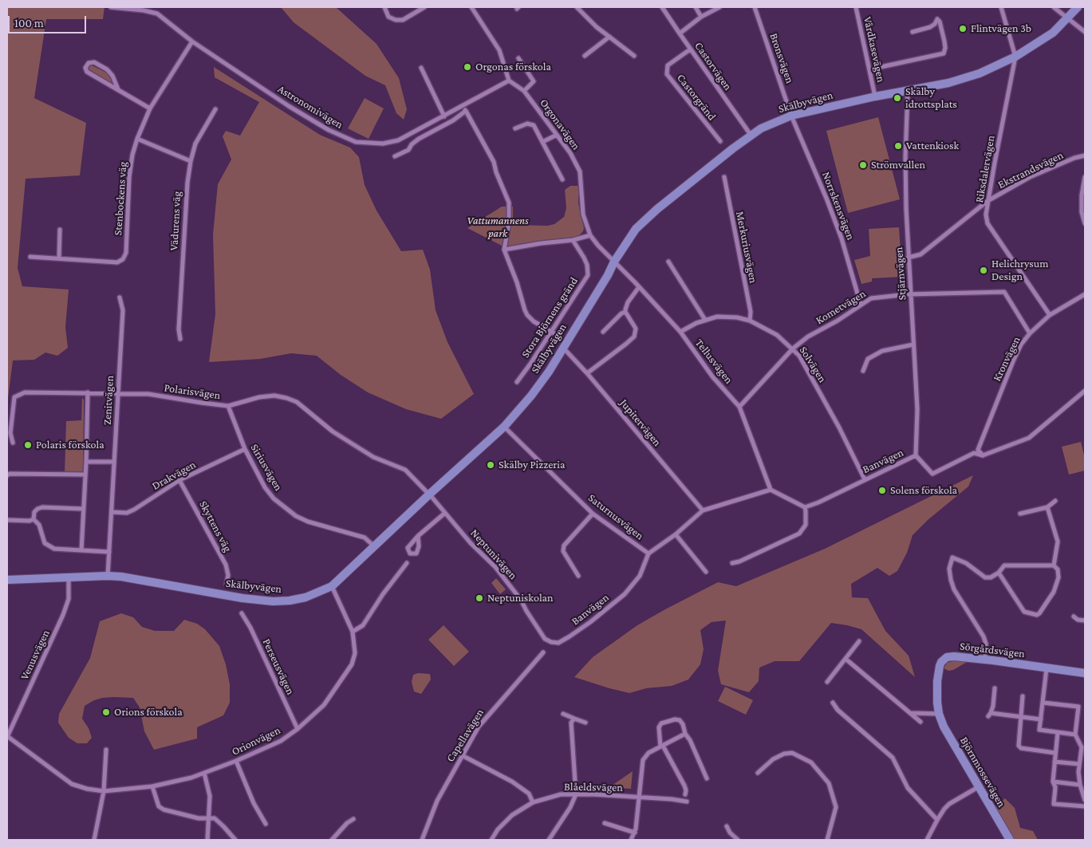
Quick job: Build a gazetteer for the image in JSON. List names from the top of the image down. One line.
{"streets":{"street":["Vårdkasevägen","Bronsvägen","Castorvägen","Castorgränd","Skälbyvägen","Astronomivägen","Orgonavägen","Riksdalervägen","Ekstrandsvägen","Stenbockens väg","Norrskensvägen","Vädurens väg","Merkuriusvägen","Stjärnvägen","Kometvägen","Stora Björnens gränd","Kronvägen","Tellusvägen","Solvägen","Polarisvägen","Zenitvägen","Jupitervägen","Banvägen","Siriusvägen","Drakvägen","Saturnusvägen","Skyttens väg","Neptunivägen","Sörgårdsvägen","Venusvägen","Perseusvägen","Capellavägen","Orionvägen","Björnmossevägen","Blåeldsvägen"]},"crossings":[["Vårdkasevägen","Skälbyvägen"],["Bronsvägen","Skälbyvägen"],["Bronsvägen","Norrskensvägen"],["Castorvägen","Castorgränd"],["Castorvägen","Skälbyvägen"],["Skälbyvägen","Orgonavägen"],["Skälbyvägen","Riksdalervägen"],["Skälbyvägen","Norrskensvägen"],["Skälbyvägen","Stjärnvägen"],["Skälbyvägen","Tellusvägen"],["Skälbyvägen","Polarisvägen"],["Skälbyvägen","Zenitvägen"],["Skälbyvägen","Jupitervägen"],["Skälbyvägen","Siriusvägen"],["Skälbyvägen","Saturnusvägen"],["Skälbyvägen","Neptunivägen"],["Skälbyvägen","Venusvägen"],["Skälbyvägen","Orionvägen"],["Astronomivägen","Orgonavägen"],["Astronomivägen","Stenbockens väg"],["Orgonavägen","Tellusvägen"],["Riksdalervägen","Ekstrandsvägen"],["Riksdalervägen","Kronvägen"],["Ekstrandsvägen","Stjärnvägen"],["Norrskensvägen","Kometvägen"],["Merkuriusvägen","Solvägen"],["Stjärnvägen","Kometvägen"],["Stjärnvägen","Banvägen"],["Kometvägen","Kronvägen"],["Kometvägen","Tellusvägen"],["Kometvägen","Solvägen"],["Kronvägen","Banvägen"],["Tellusvägen","Solvägen"],["Solvägen","Banvägen"],["Polarisvägen","Zenitvägen"],["Polarisvägen","Siriusvägen"],["Polarisvägen","Neptunivägen"],["Zenitvägen","Drakvägen"],["Banvägen","Saturnusvägen"],["Banvägen","Neptunivägen"],["Siriusvägen","Drakvägen"],["Drakvägen","Skyttens väg"],["Sörgårdsvägen","Björnmossevägen"],["Venusvägen","Orionvägen"],["Perseusvägen","Orionvägen"]],"parks":["Vattumannens park"],"places":["Flintvägen 3b","Orgonas förskola","Skälby idrottsplats","Vattenkiosk","Strömvallen","Helichrysum Design","Polaris förskola","Skälby Pizzeria","Solens förskola","Neptuniskolan","Orions förskola"],"scale_bar":"100 m"}
